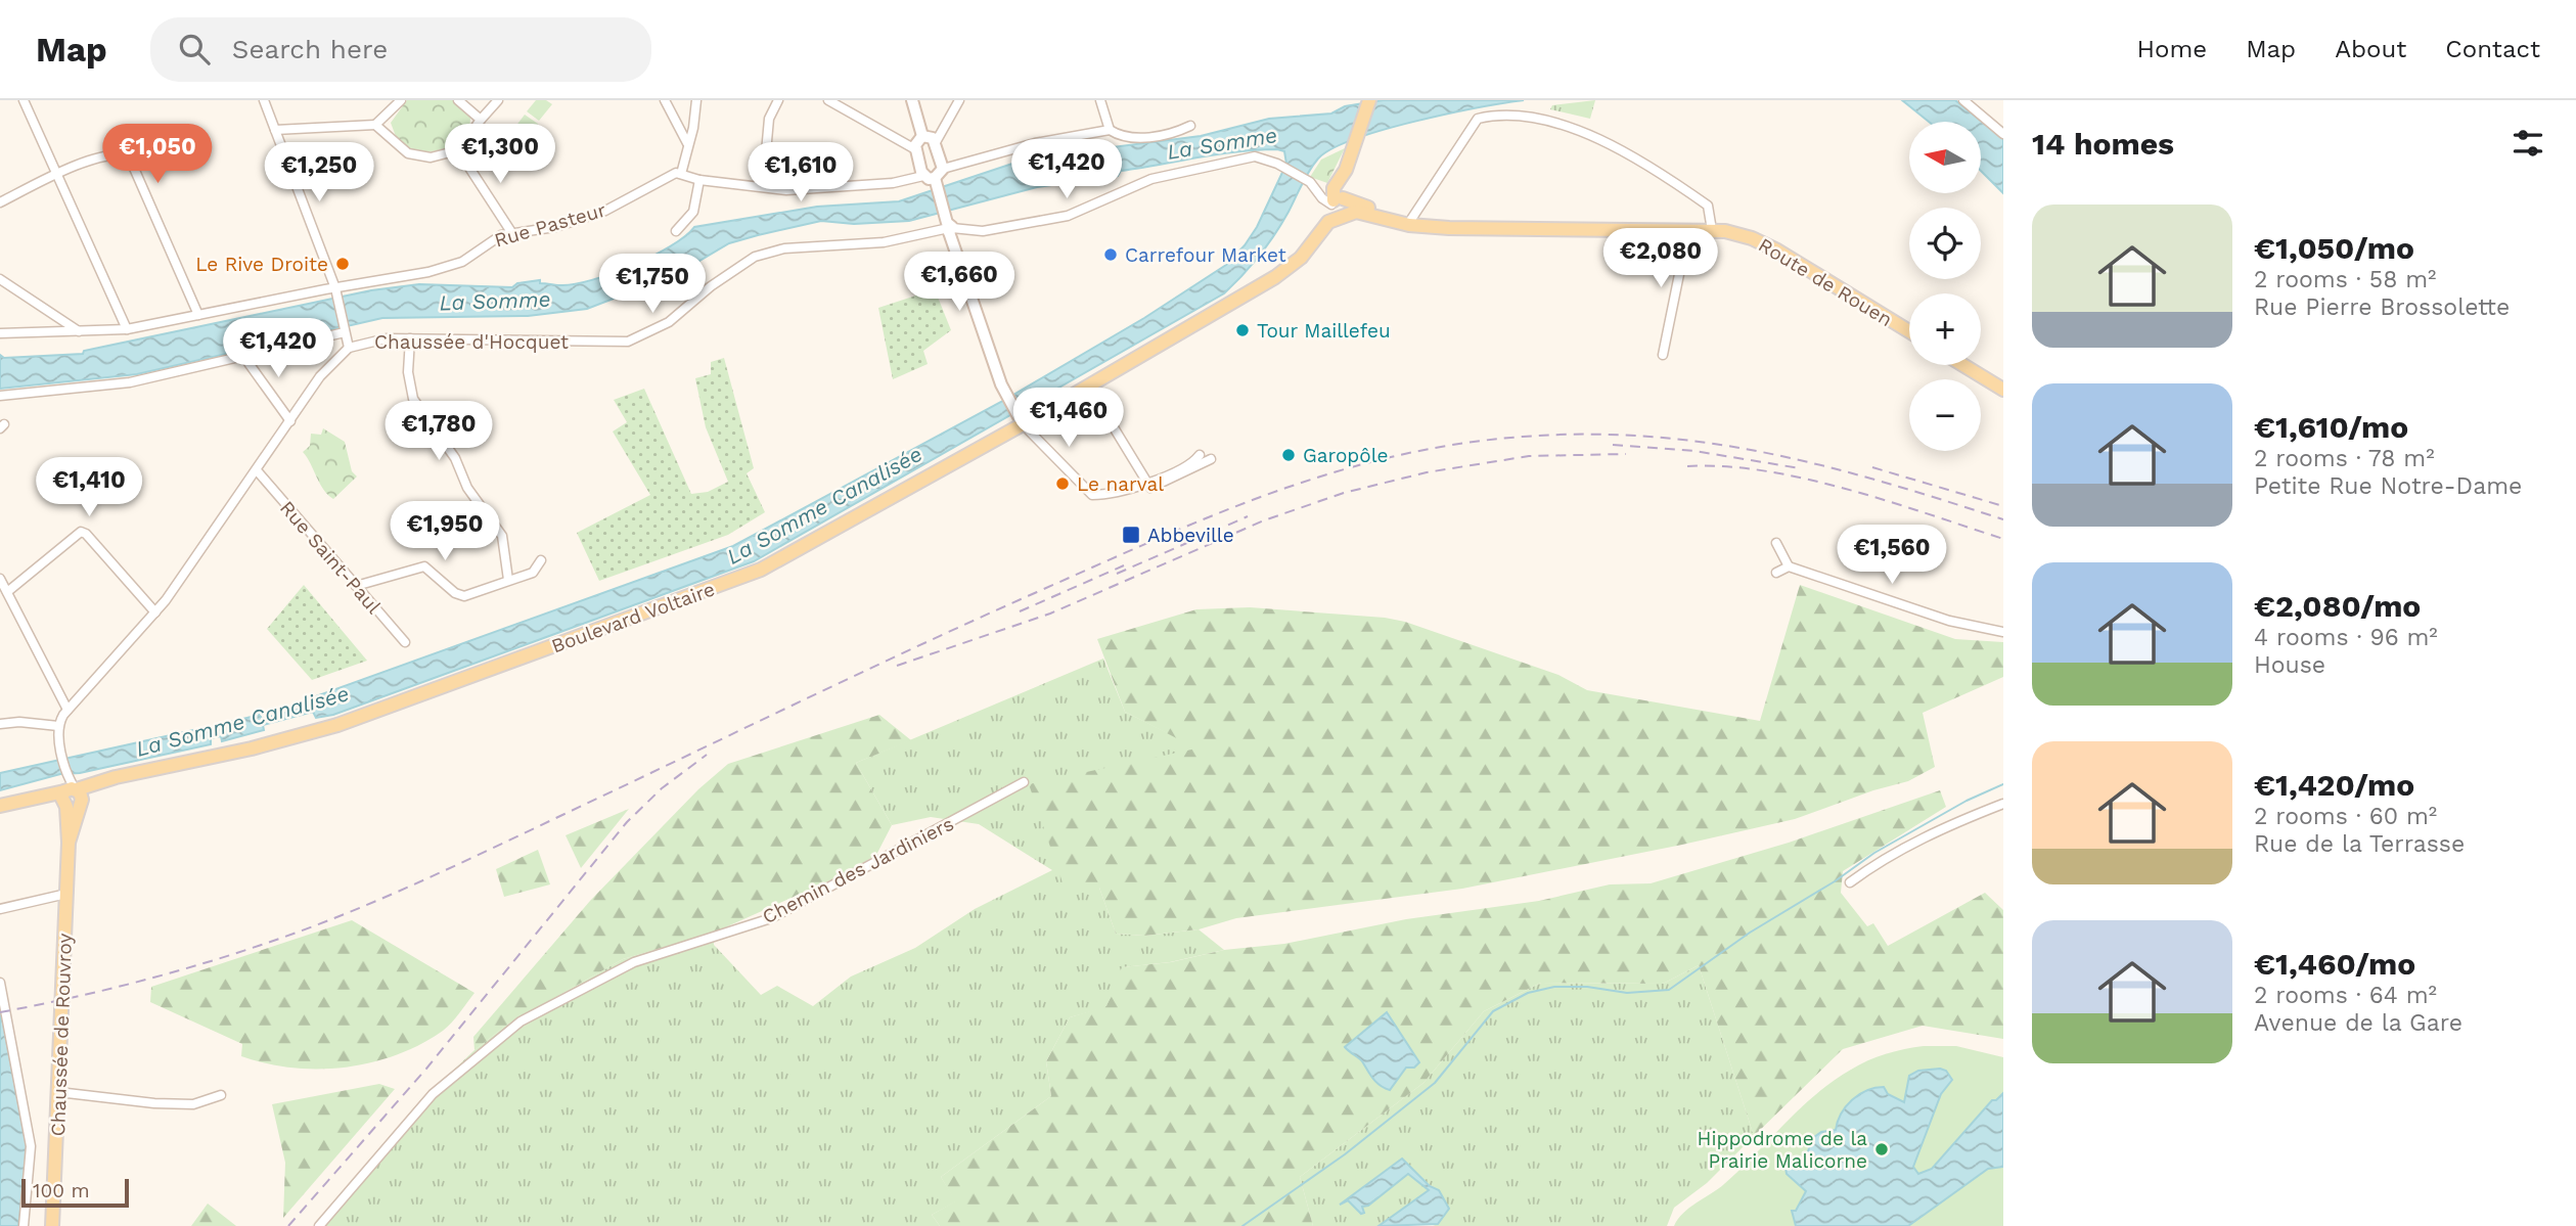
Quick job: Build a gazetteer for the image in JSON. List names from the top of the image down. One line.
{"streets":{"main road":["Route de Rouen","Boulevard Voltaire","Chaussée de Rouvroy"],"street":["Rue Pasteur","Chaussée d'Hocquet","Rue Saint-Paul","Chemin des Jardiniers"]},"crossings":[["Route de Rouen","Boulevard Voltaire"],["Chaussée d'Hocquet","Rue Saint-Paul"],["Boulevard Voltaire","Chaussée de Rouvroy"]],"water":["La Somme","La Somme Canalisée"],"places":{"other":["Carrefour Market","Le Rive Droite","Tour Maillefeu","Garopôle","Le narval","Hippodrome de la Prairie Malicorne"],"transit":["Abbeville"]},"scale_bar":"100 m","north":"left","page":{"header":"Map","search":"Search here","nav":["Home","Map","About","Contact"],"heading":"14 homes","map_buttons":["+","−"],"price":["€1,050","€1,300","€1,420","€1,250","€1,610","€2,080","€1,660","€1,750","€1,420","€1,460","€1,780","€1,410","€1,950","€1,560"],"list":[{"name":"€1,050/mo","note":"2 rooms · 58 m² · Rue Pierre Brossolette"},{"name":"€1,610/mo","note":"2 rooms · 78 m² · Petite Rue Notre-Dame"},{"name":"€2,080/mo","note":"4 rooms · 96 m² · House"},{"name":"€1,420/mo","note":"2 rooms · 60 m² · Rue de la Terrasse"},{"name":"€1,460/mo","note":"2 rooms · 64 m² · Avenue de la Gare"}],"scale":"100 m"}}
